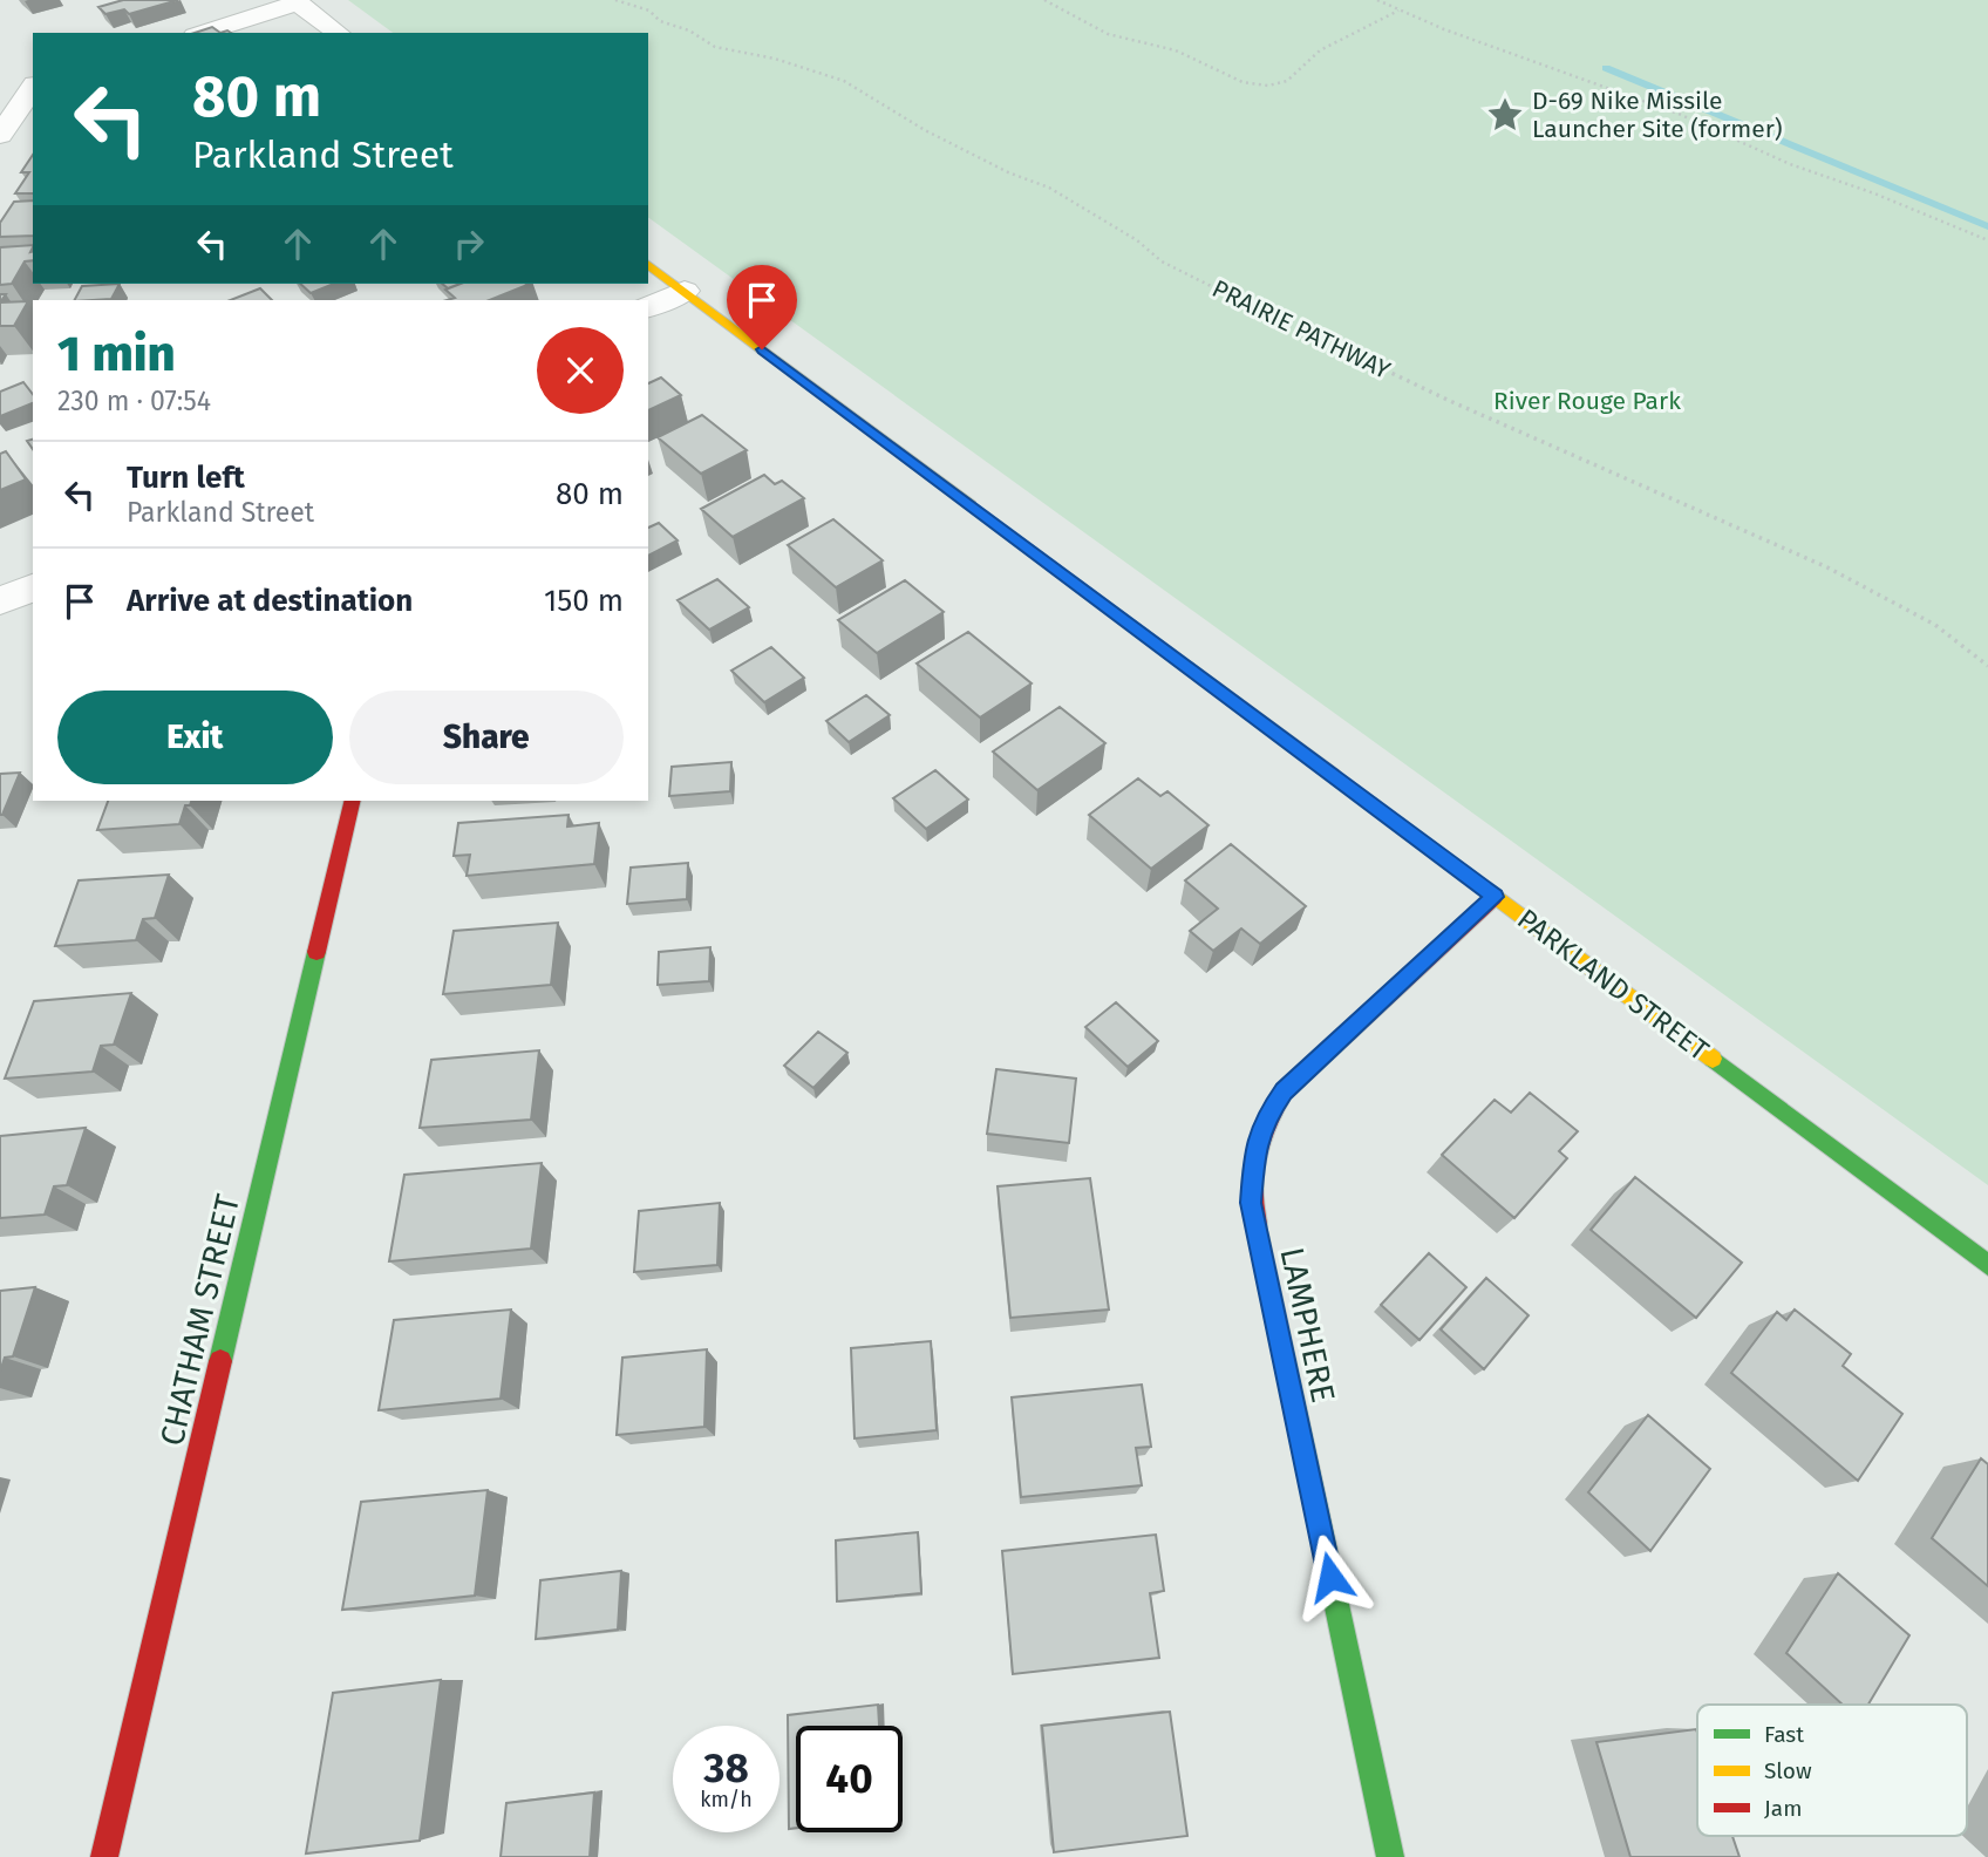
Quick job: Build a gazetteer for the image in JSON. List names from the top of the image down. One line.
{"streets":{"street":["PARKLAND STREET","CHATHAM STREET","LAMPHERE"],"path":["PRAIRIE PATHWAY"]},"crossings":[["PARKLAND STREET","LAMPHERE"]],"parks":["River Rouge Park"],"places":{"place":["D-69 Nike Missile Launcher Site (former)"]},"legend":["Fast","Slow","Jam"],"page":{"turn":["80 m","Parkland Street"],"heading":["1 min","230 m · 07:54"],"list":[{"name":"Turn left","note":"Parkland Street","value":"80 m"},{"name":"Arrive at destination","value":"150 m"}],"buttons":["Exit","Share"],"speed":"38 km/h","limit":"40"}}
